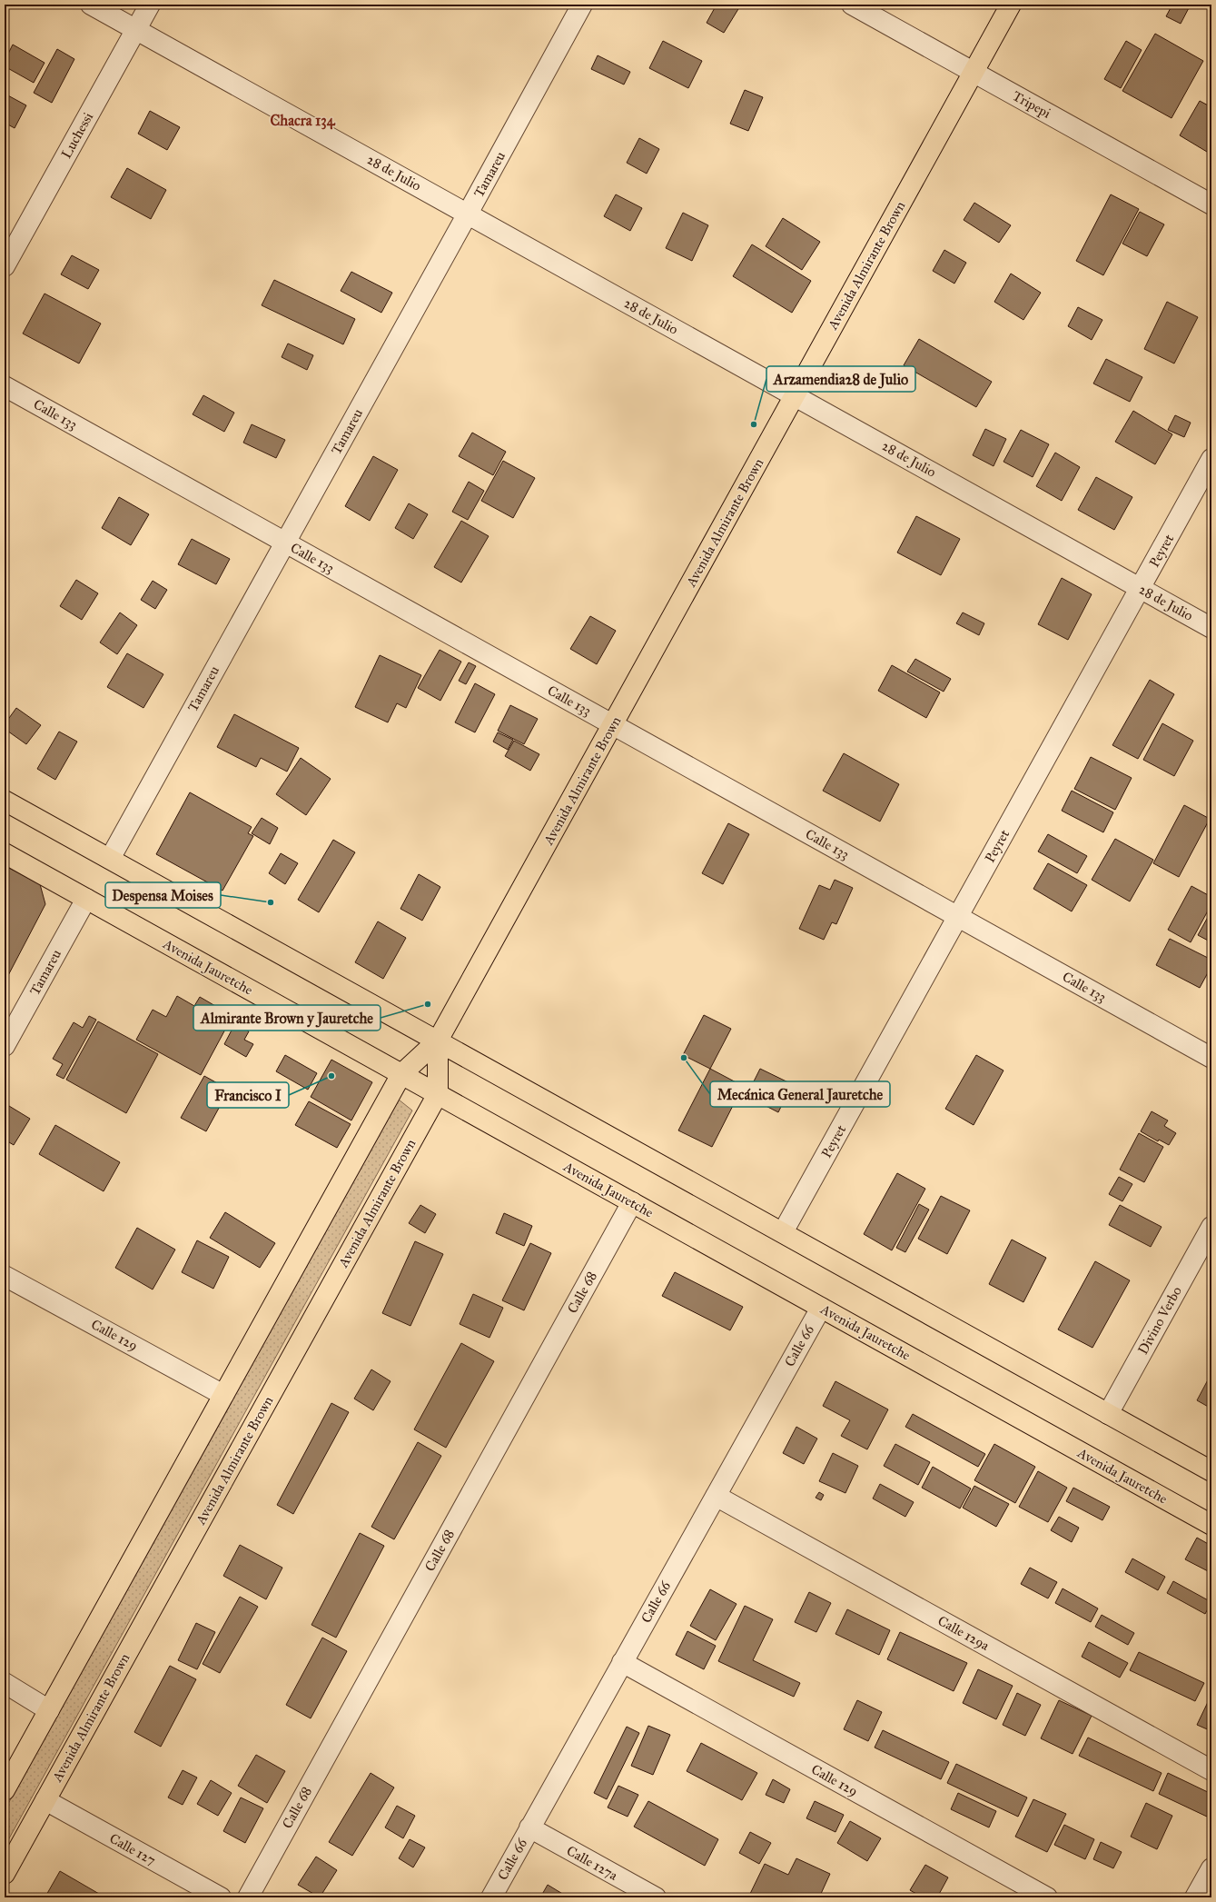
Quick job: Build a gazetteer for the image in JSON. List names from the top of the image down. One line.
{"streets":{"main road":["Avenida Almirante Brown","Avenida Jauretche"],"street":["Tripepi","Luchessi","28 de Julio","Tamareu","Calle 133","Peyret","Calle 68","Divino Verbo","Calle 129","Calle 66","Calle 129a","Calle 127","Calle 127a"]},"crossings":[["Tripepi","Avenida Almirante Brown"],["Luchessi","28 de Julio"],["28 de Julio","Tamareu"],["28 de Julio","Avenida Almirante Brown"],["28 de Julio","Peyret"],["Tamareu","Calle 133"],["Tamareu","Avenida Jauretche"],["Avenida Almirante Brown","Calle 133"],["Avenida Almirante Brown","Avenida Jauretche"],["Avenida Almirante Brown","Calle 129"],["Avenida Almirante Brown","Calle 127"],["Calle 133","Peyret"],["Avenida Jauretche","Calle 68"],["Avenida Jauretche","Calle 66"],["Calle 129","Calle 66"],["Calle 66","Calle 129a"],["Calle 66","Calle 127a"]],"districts":["Chacra 134"],"places":["Arzamendia28 de Julio","Despensa Moises","Almirante Brown y Jauretche","Mecánica General Jauretche","Francisco I"]}
